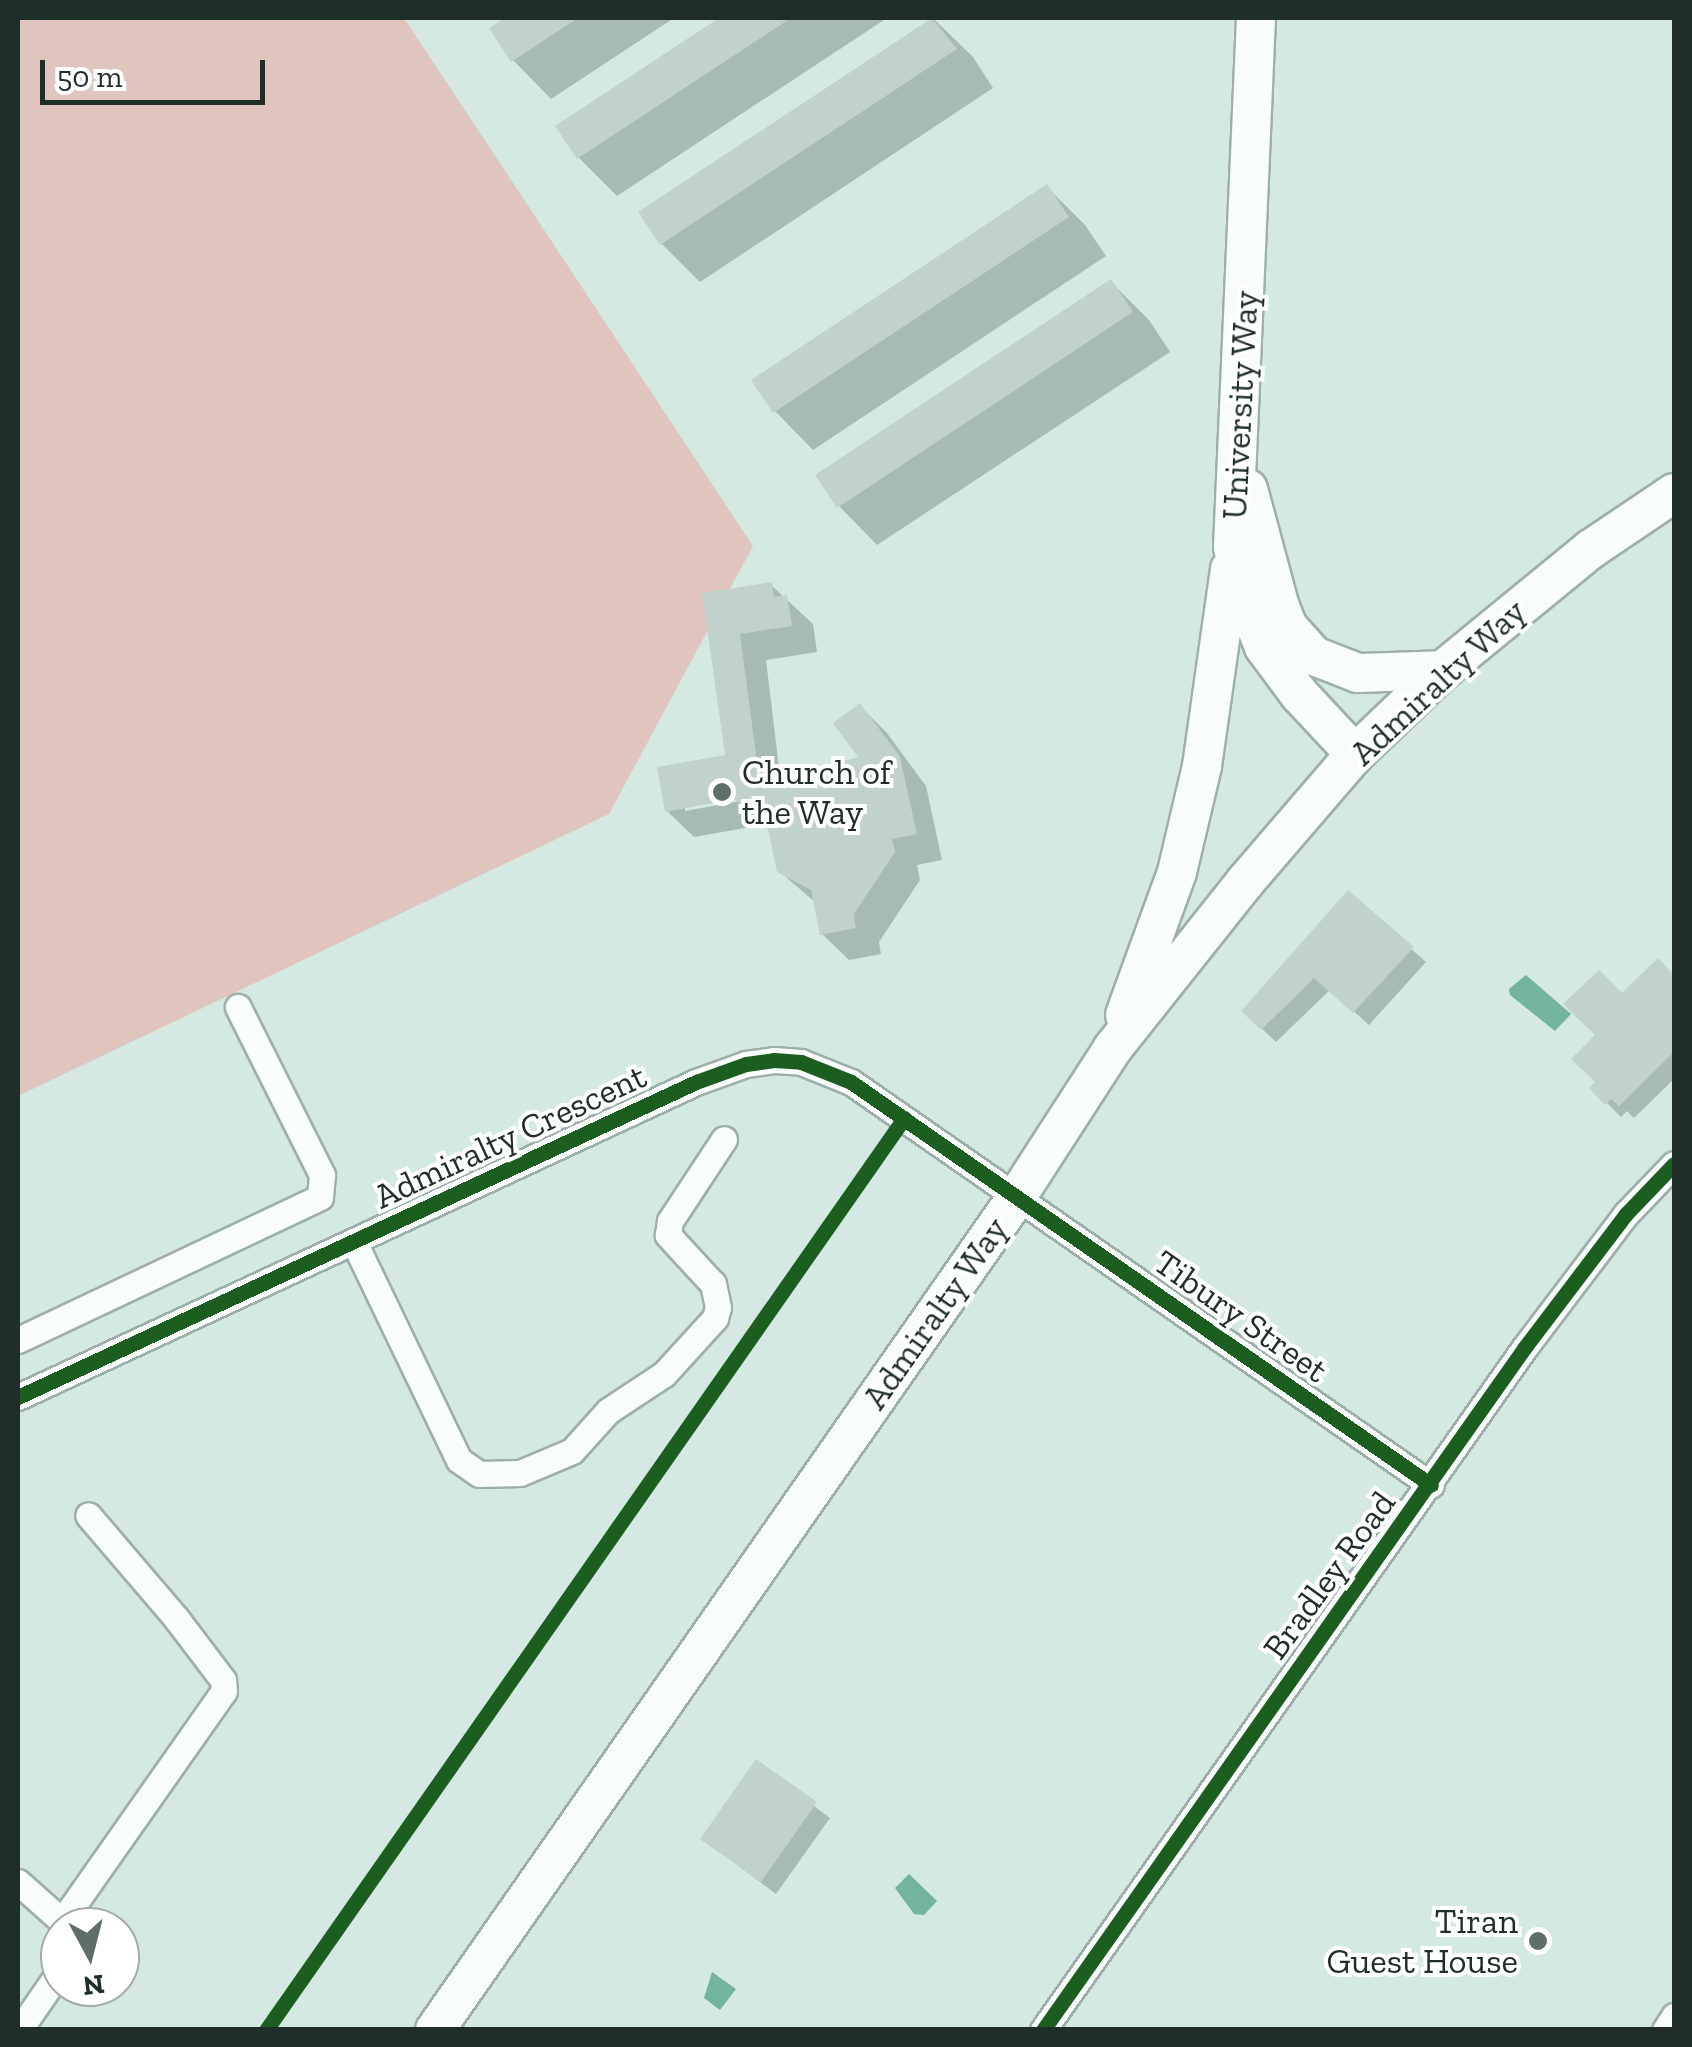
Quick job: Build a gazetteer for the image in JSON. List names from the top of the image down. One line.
{"streets":{"main road":["University Way","Admiralty Way"],"street":["Admiralty Crescent","Tibury Street","Bradley Road"]},"crossings":[["University Way","Admiralty Way"],["Admiralty Way","Admiralty Crescent"],["Admiralty Way","Tibury Street"],["Admiralty Crescent","Tibury Street"],["Tibury Street","Bradley Road"]],"places":["Church of the Way","Tiran Guest House"],"scale_bar":"50 m","north":"bottom"}
